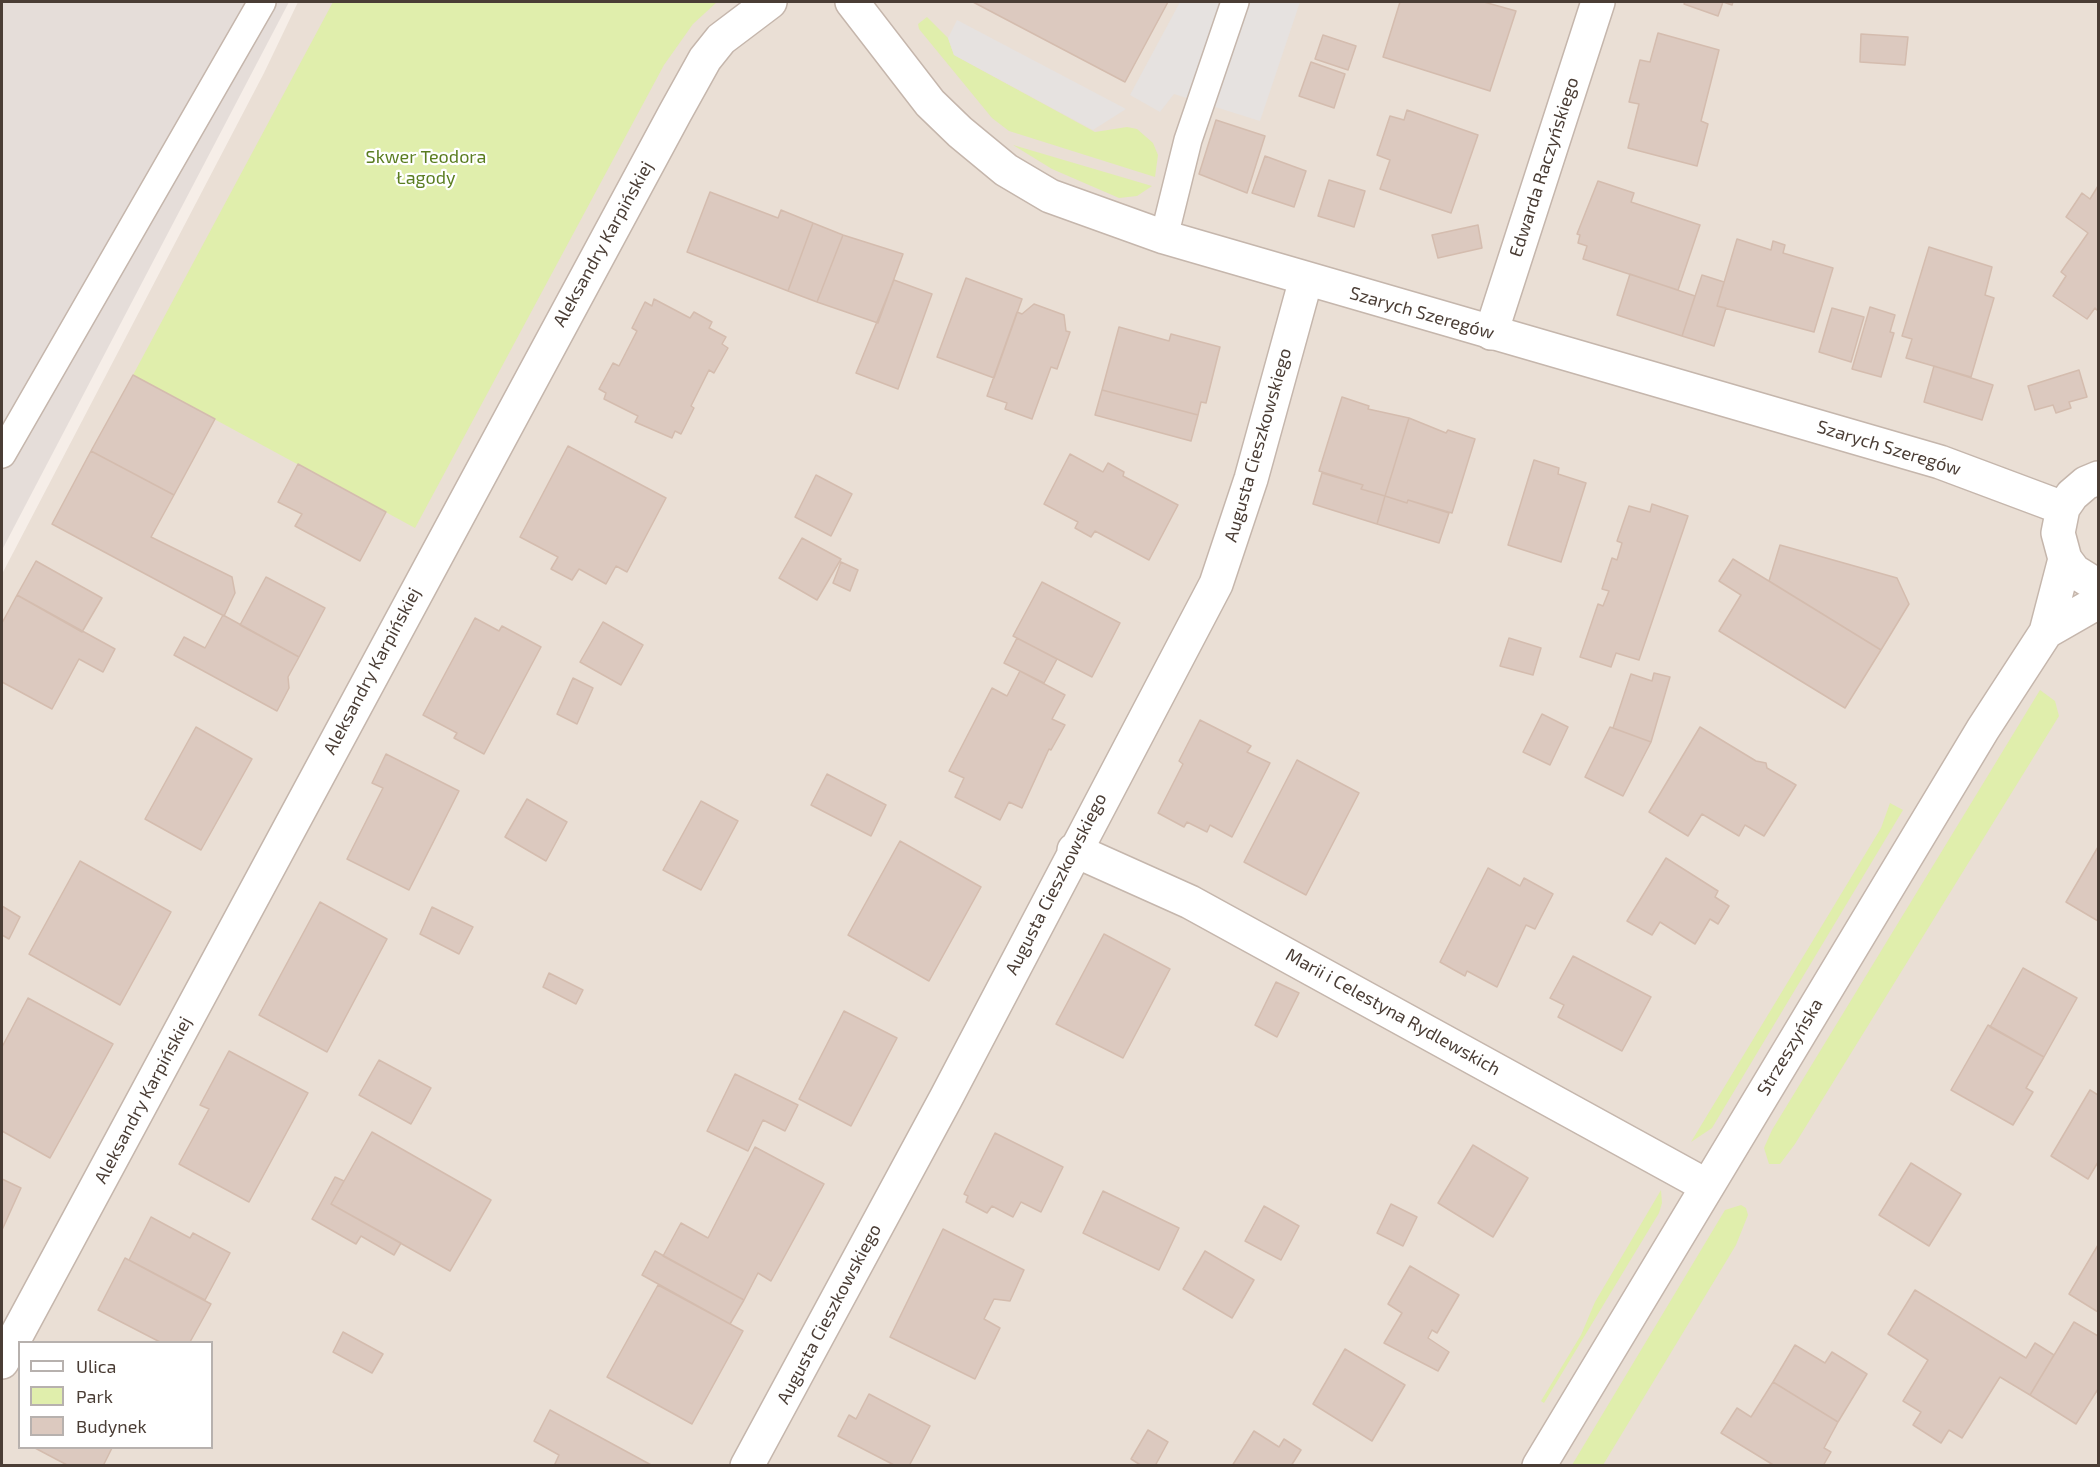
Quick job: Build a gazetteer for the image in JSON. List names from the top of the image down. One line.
{"streets":{"street":["Edwarda Raczyńskiego","Aleksandry Karpińskiej","Szarych Szeregów","Augusta Cieszkowskiego","Marii i Celestyna Rydlewskich","Strzeszyńska"]},"crossings":[["Edwarda Raczyńskiego","Szarych Szeregów"],["Szarych Szeregów","Augusta Cieszkowskiego"],["Augusta Cieszkowskiego","Marii i Celestyna Rydlewskich"],["Marii i Celestyna Rydlewskich","Strzeszyńska"]],"parks":["Skwer Teodora Łagody"],"legend":["Ulica","Park","Budynek"]}
